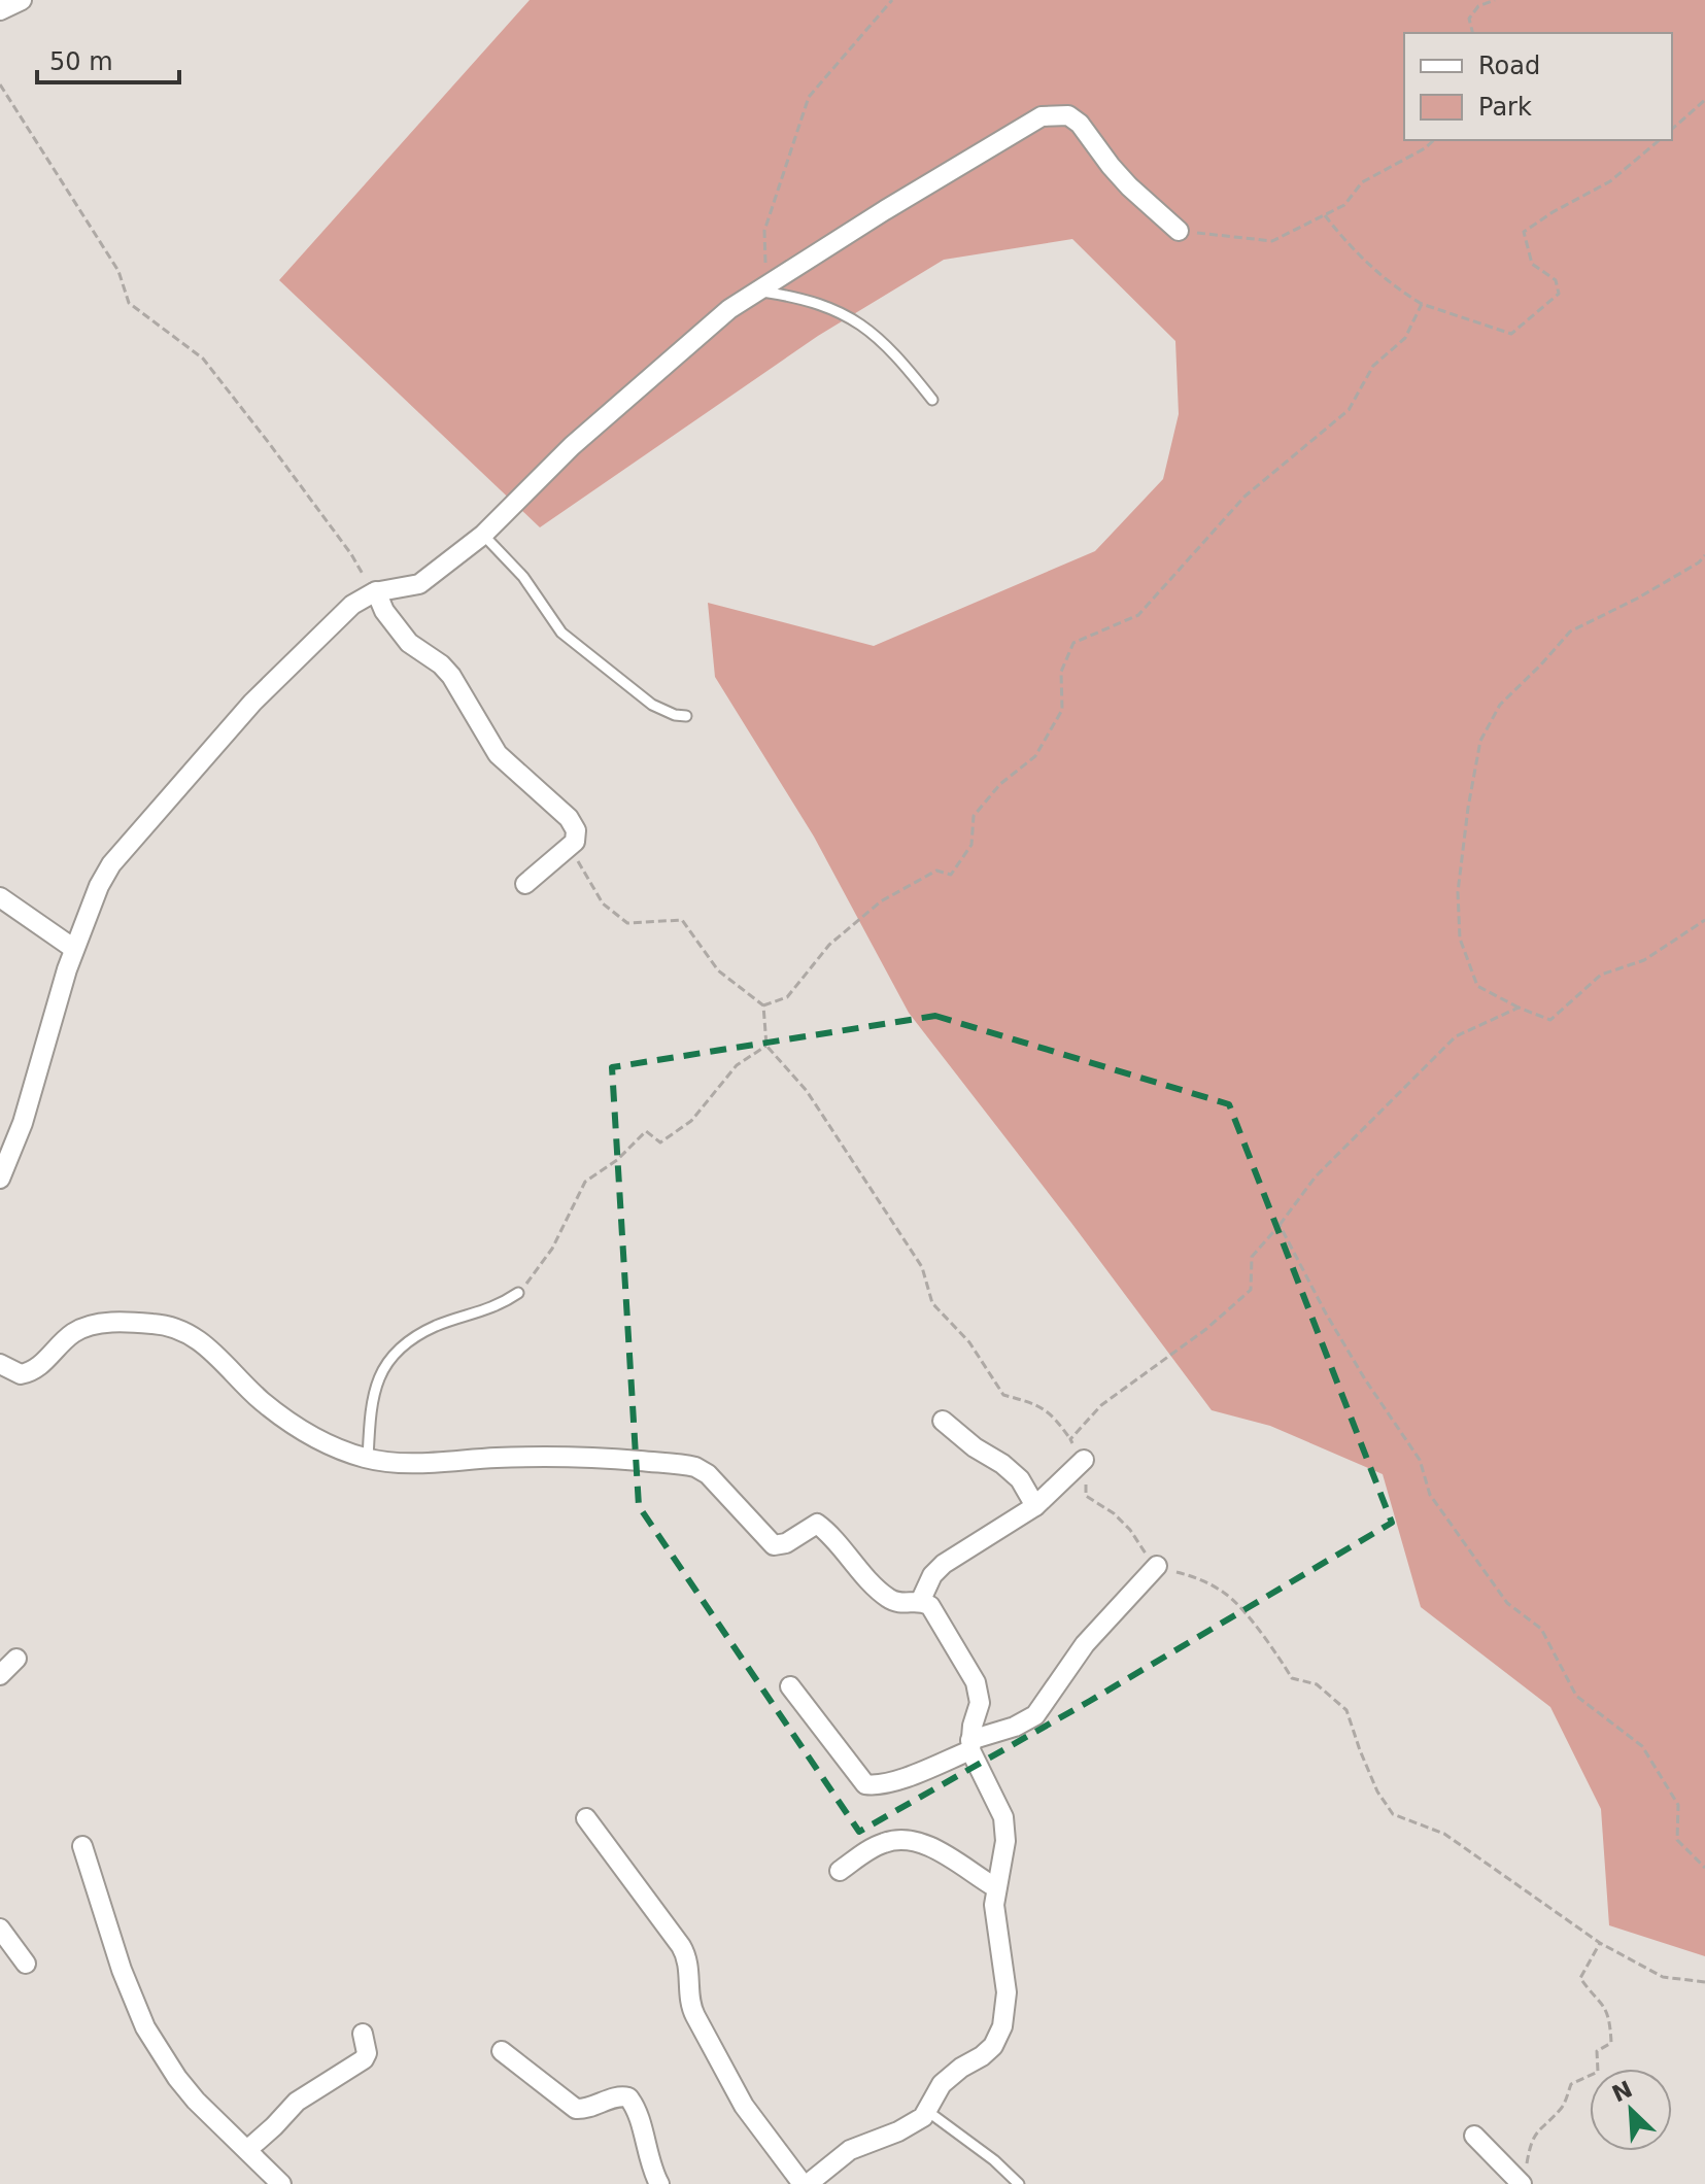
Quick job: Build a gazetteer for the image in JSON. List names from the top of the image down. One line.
{"legend":["Road","Park"],"scale_bar":"50 m","north":"top left"}
